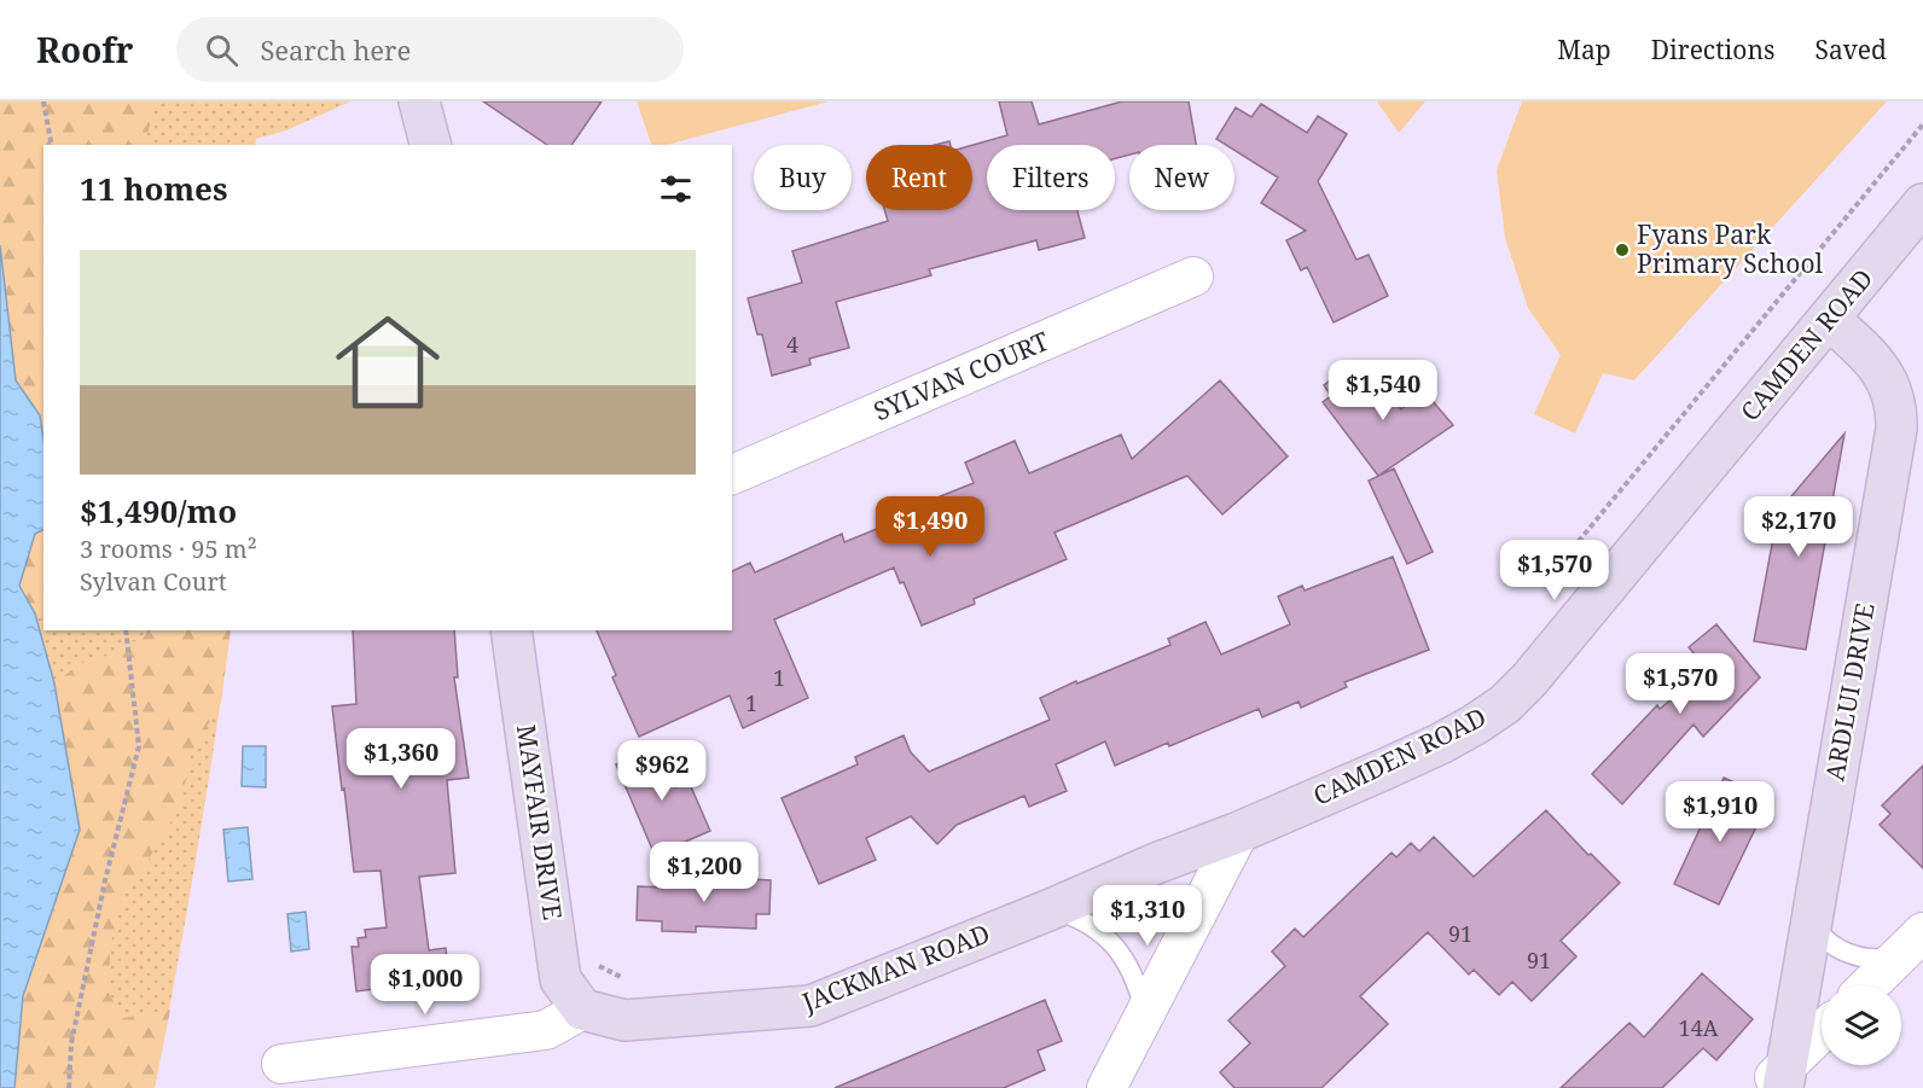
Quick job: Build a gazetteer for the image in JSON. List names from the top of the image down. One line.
{"streets":{"street":["CAMDEN ROAD","SYLVAN COURT","ARDLUI DRIVE","MAYFAIR DRIVE","JACKMAN ROAD"]},"crossings":[["CAMDEN ROAD","ARDLUI DRIVE"],["CAMDEN ROAD","JACKMAN ROAD"],["MAYFAIR DRIVE","JACKMAN ROAD"]],"places":["Fyans Park Primary School"],"house_numbers":["4","1","1","91","91","14A"],"page":{"header":"Roofr","search":"Search here","nav":["Map","Directions","Saved"],"chip":["Buy","Rent","Filters","New"],"heading":"11 homes","list":[{"name":"$1,490/mo","note":"3 rooms · 95 m² · Sylvan Court"}],"price":["$1,540","$1,490","$2,170","$1,570","$1,570","$1,360","$962","$1,910","$1,200","$1,310","$1,000"]}}
